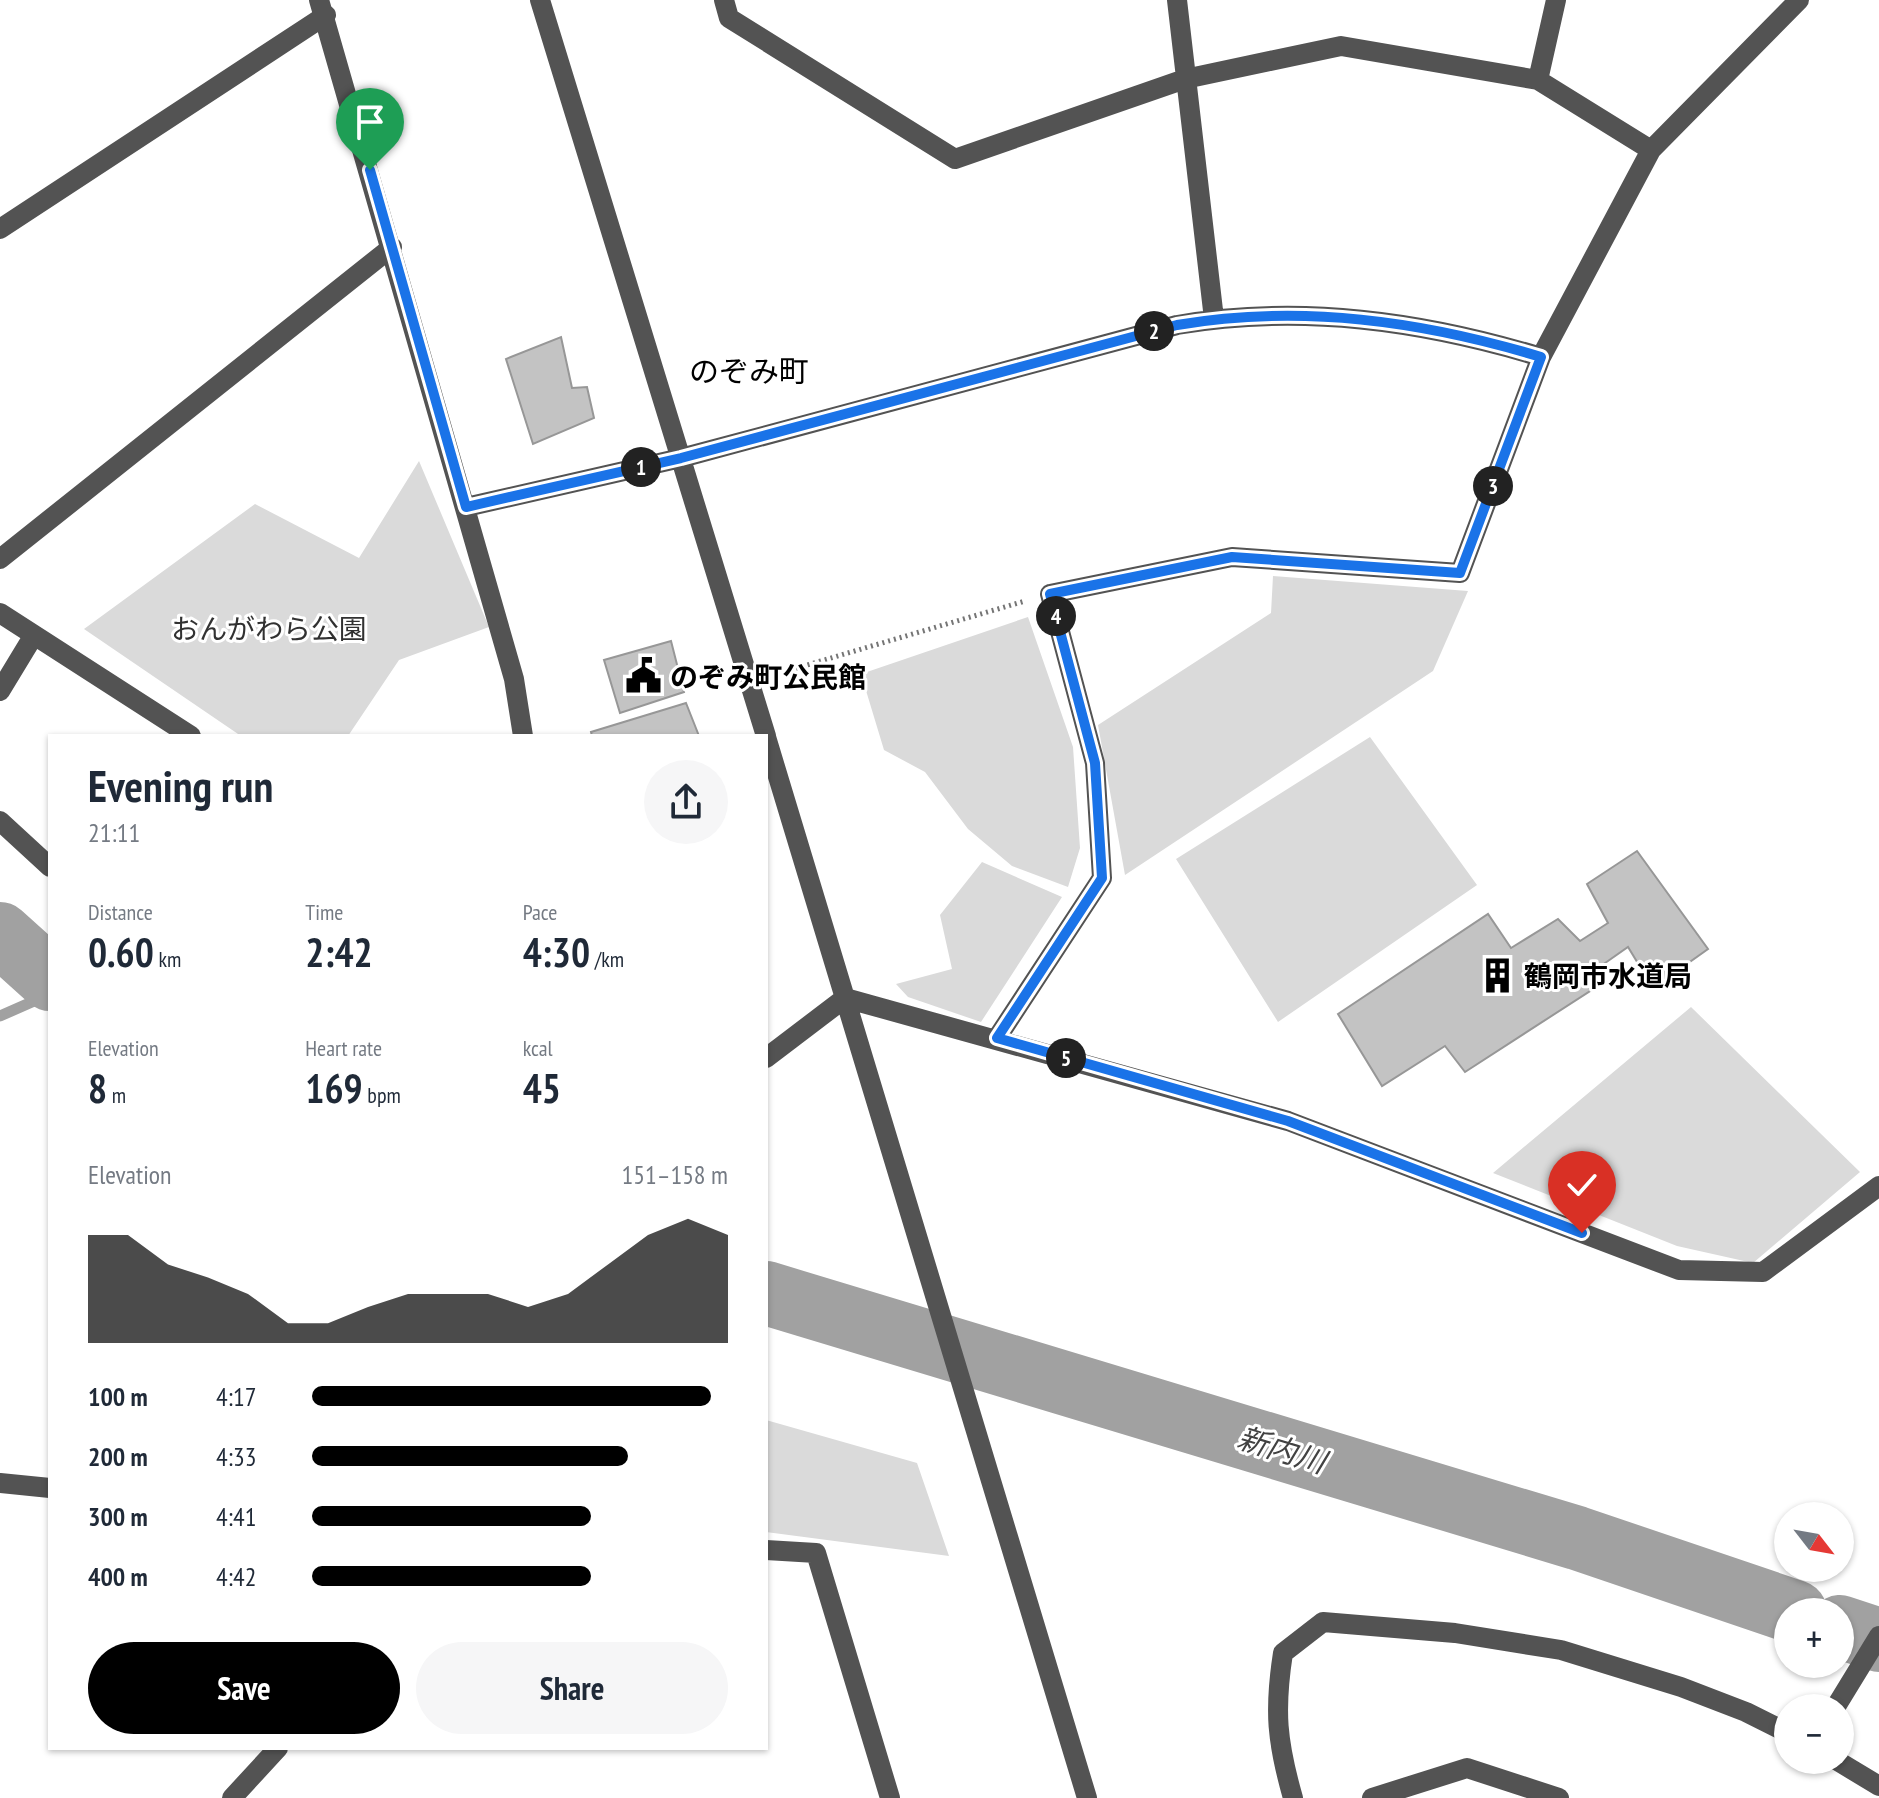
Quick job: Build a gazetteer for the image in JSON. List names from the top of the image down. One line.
{"districts":["のぞみ町"],"water":["新内川"],"parks":["おんがわら公園"],"places":{"public building":["のぞみ町公民館"],"building":["鶴岡市水道局"]},"north":"bottom right","page":{"pins":["2","1","3","4","5"],"heading":["Evening run","21:11"],"stats":[["Distance","0.60 km"],["Time","2:42"],["Pace","4:30 /km"],["Elevation","8 m"],["Heart rate","169 bpm"],["kcal","45"]],"chart":["Elevation","151–158 m"],"list":[{"name":"100 m","note":"4:17"},{"name":"200 m","note":"4:33"},{"name":"300 m","note":"4:41"},{"name":"400 m","note":"4:42"}],"map_buttons":["+","−"],"buttons":["Save","Share"]}}
